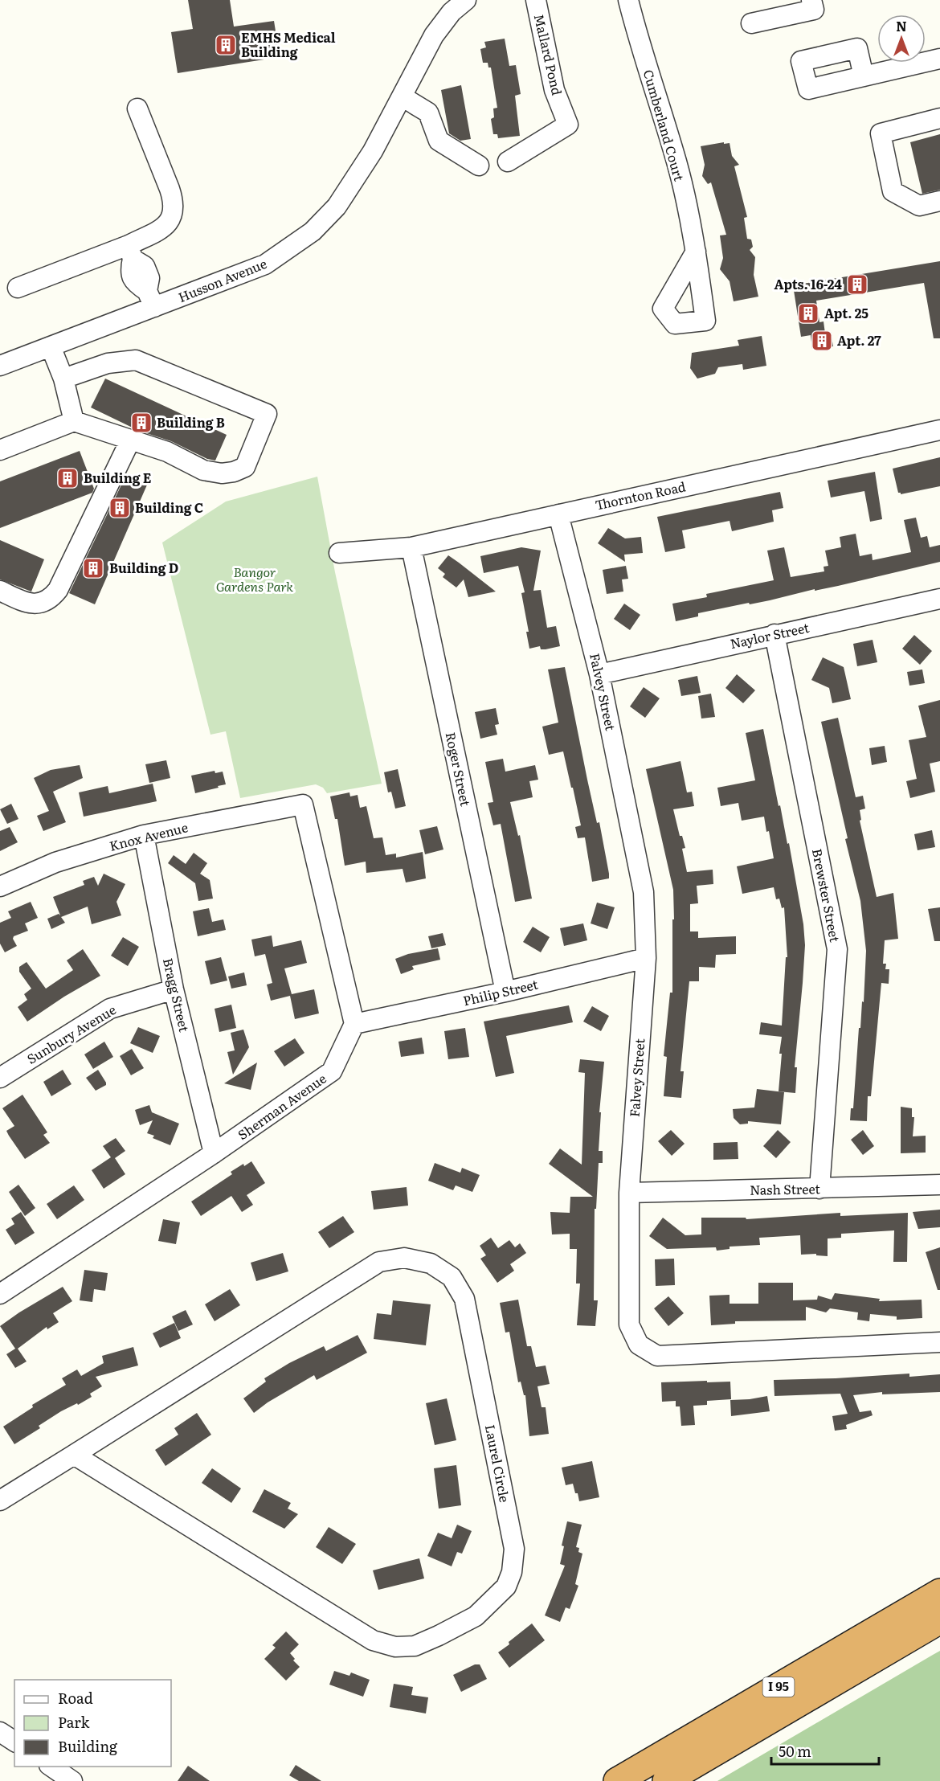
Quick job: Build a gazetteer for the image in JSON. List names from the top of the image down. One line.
{"streets":{"highway":["I 95"],"street":["Mallard Pond","Cumberland Court","Husson Avenue","Thornton Road","Naylor Street","Falvey Street","Roger Street","Knox Avenue","Brewster Street","Philip Street","Bragg Street","Sunbury Avenue","Sherman Avenue","Nash Street","Laurel Circle"]},"crossings":[["Thornton Road","Falvey Street"],["Thornton Road","Roger Street"],["Naylor Street","Falvey Street"],["Naylor Street","Brewster Street"],["Falvey Street","Philip Street"],["Falvey Street","Nash Street"],["Roger Street","Philip Street"],["Knox Avenue","Philip Street"],["Knox Avenue","Bragg Street"],["Knox Avenue","Sherman Avenue"],["Brewster Street","Nash Street"],["Philip Street","Sherman Avenue"],["Bragg Street","Sunbury Avenue"],["Bragg Street","Sherman Avenue"]],"parks":["Bangor Gardens Park"],"places":{"building":["EMHS Medical Building","Apts. 16-24","Apt. 25","Apt. 27","Building B","Building E","Building C","Building D"]},"legend":["Road","Park","Building"],"scale_bar":"50 m","north":"top"}
